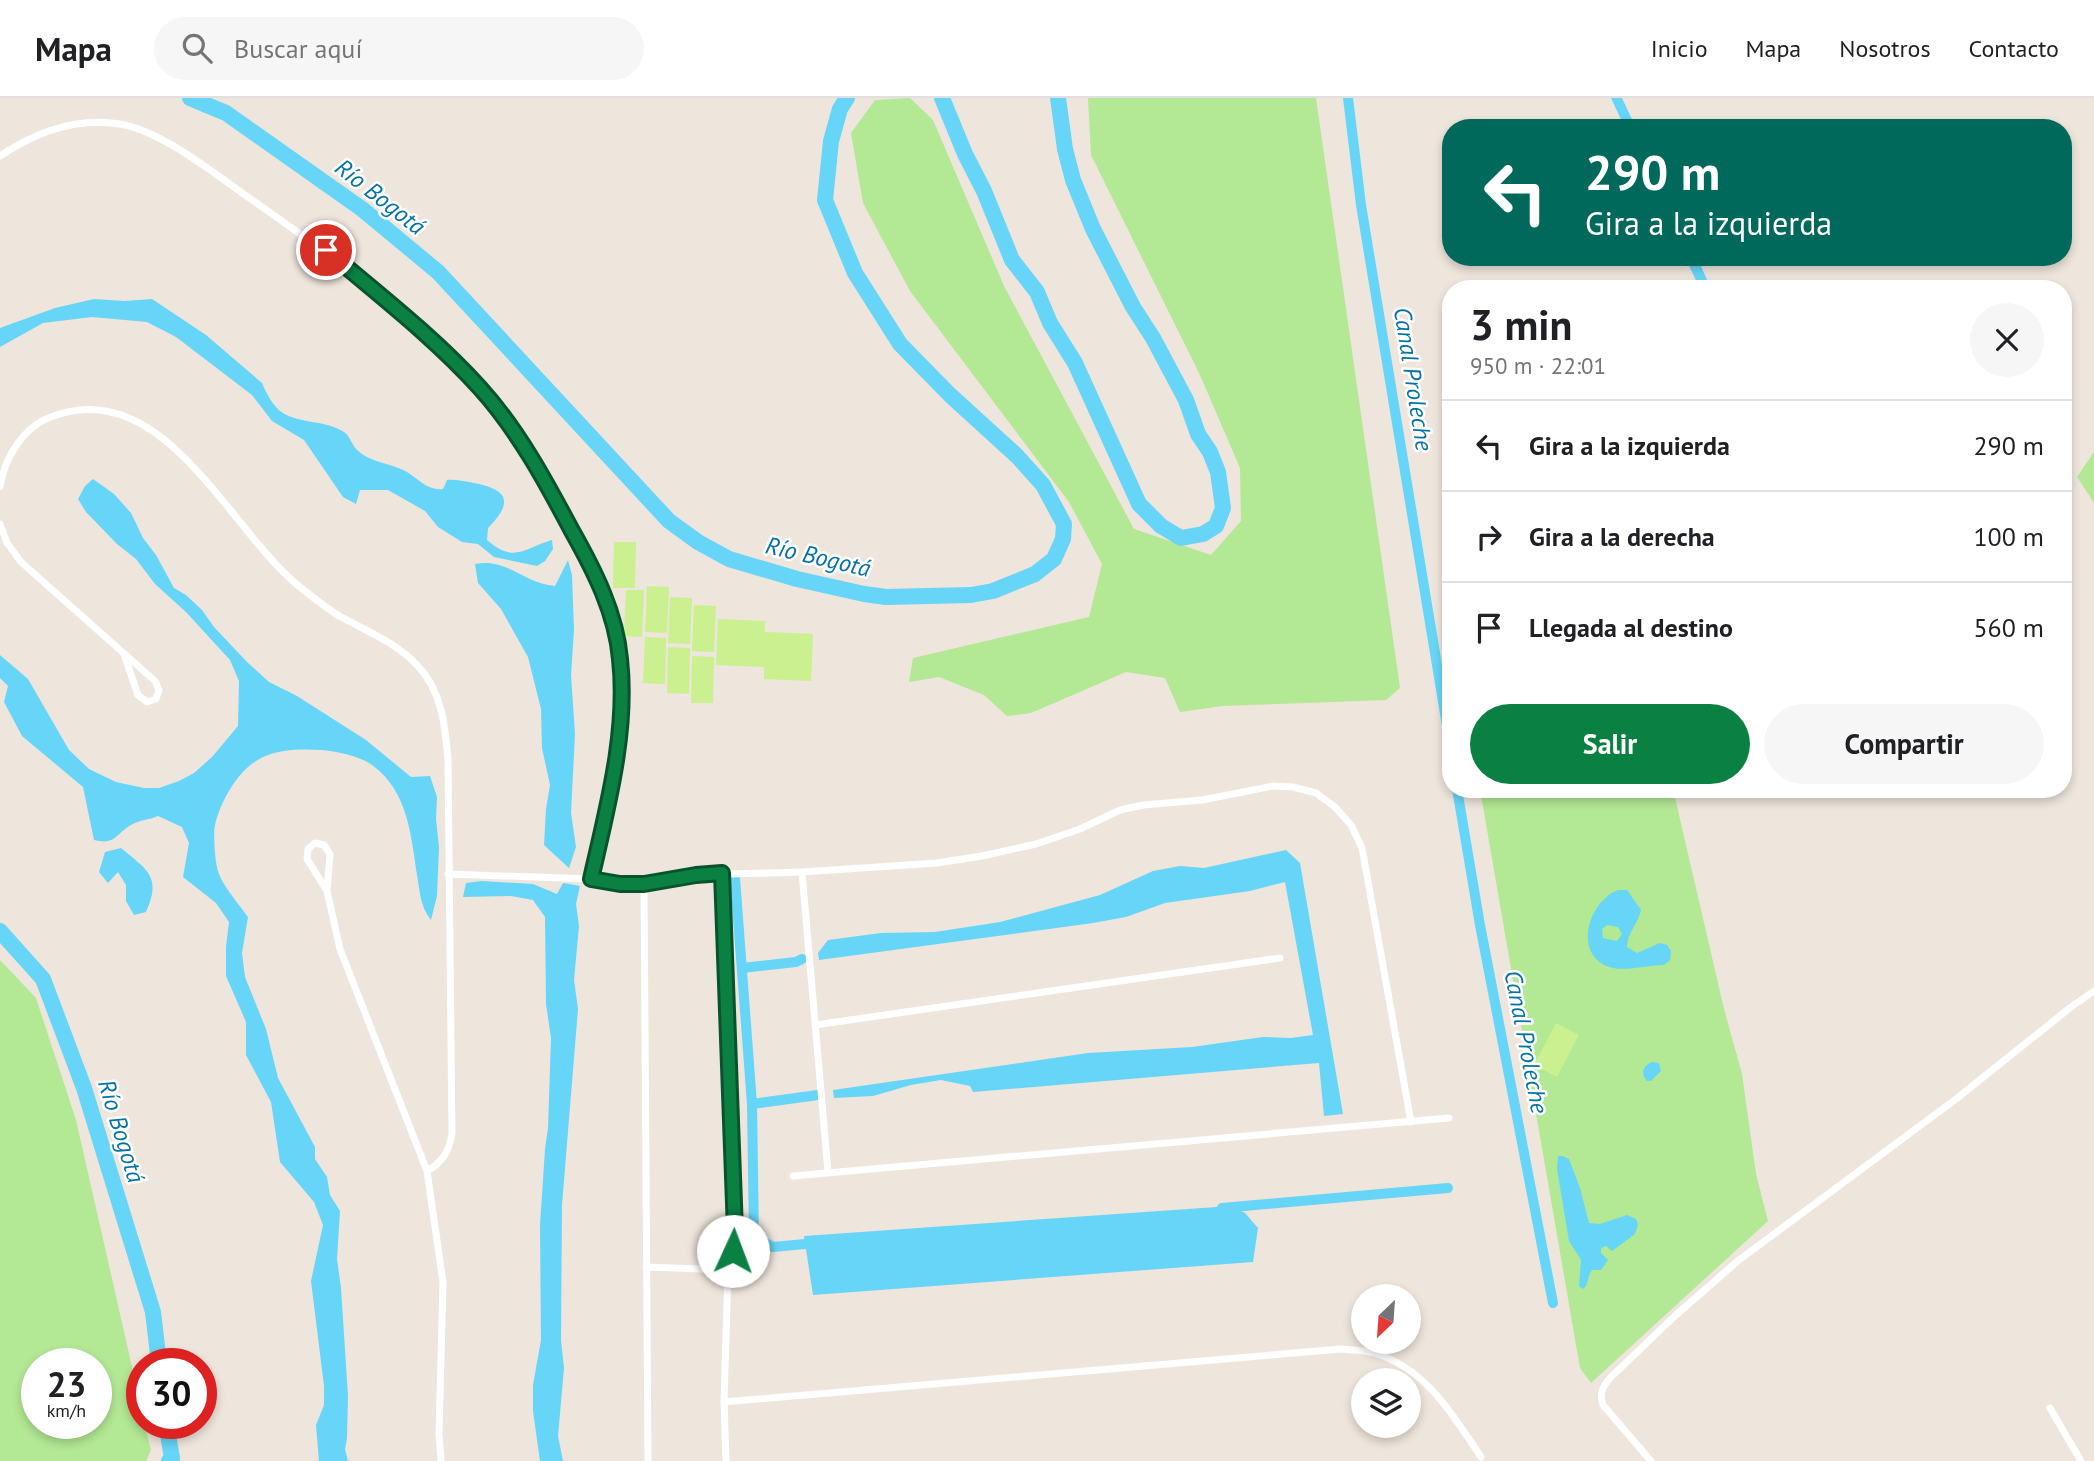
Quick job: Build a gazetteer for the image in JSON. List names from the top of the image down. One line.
{"water":["Río Bogotá","Canal Proleche"],"north":"bottom left","page":{"header":"Mapa","search":"Buscar aquí","nav":["Inicio","Mapa","Nosotros","Contacto"],"turn":["290 m","Gira a la izquierda"],"heading":["3 min","950 m · 22:01"],"list":[{"name":"Gira a la izquierda","value":"290 m"},{"name":"Gira a la derecha","value":"100 m"},{"name":"Llegada al destino","value":"560 m"}],"buttons":["Salir","Compartir"],"speed":"23 km/h","limit":"30"}}
